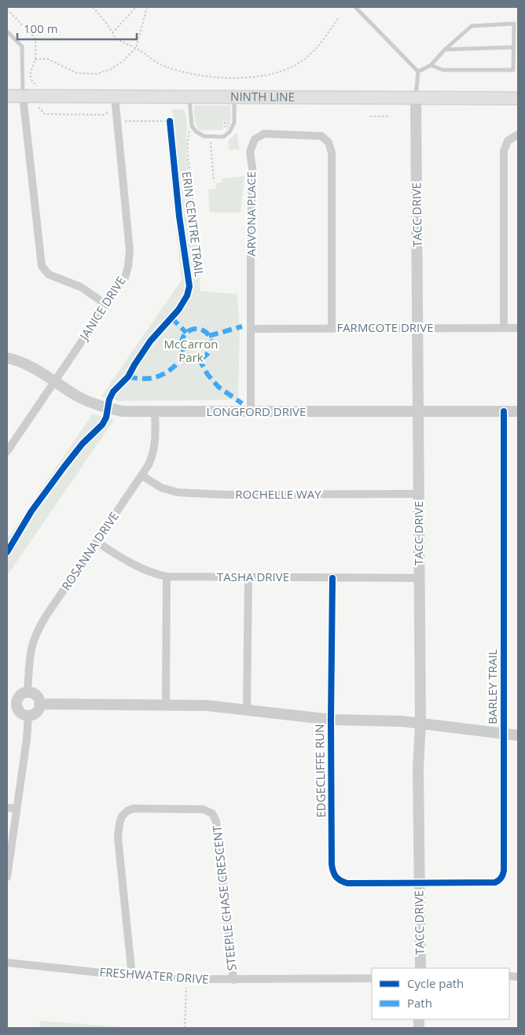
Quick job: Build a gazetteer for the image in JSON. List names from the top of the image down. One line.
{"streets":{"main road":["NINTH LINE"],"street":["ARVONA PLACE","TACC DRIVE","JANICE DRIVE","FARMCOTE DRIVE","LONGFORD DRIVE","ROCHELLE WAY","ROSANNA DRIVE","TASHA DRIVE","BARLEY TRAIL","EDGECLIFFE RUN","STEEPLE CHASE CRESCENT","FRESHWATER DRIVE"],"cycle path":["ERIN CENTRE TRAIL"]},"crossings":[["NINTH LINE","TACC DRIVE"],["NINTH LINE","JANICE DRIVE"],["ARVONA PLACE","FARMCOTE DRIVE"],["ARVONA PLACE","LONGFORD DRIVE"],["TACC DRIVE","FARMCOTE DRIVE"],["TACC DRIVE","LONGFORD DRIVE"],["TACC DRIVE","ROCHELLE WAY"],["TACC DRIVE","TASHA DRIVE"],["TACC DRIVE","BARLEY TRAIL"],["TACC DRIVE","EDGECLIFFE RUN"],["JANICE DRIVE","LONGFORD DRIVE"],["LONGFORD DRIVE","ROSANNA DRIVE"],["LONGFORD DRIVE","BARLEY TRAIL"],["ROCHELLE WAY","ROSANNA DRIVE"],["ROSANNA DRIVE","TASHA DRIVE"],["TASHA DRIVE","EDGECLIFFE RUN"],["BARLEY TRAIL","EDGECLIFFE RUN"],["STEEPLE CHASE CRESCENT","FRESHWATER DRIVE"]],"parks":["McCarron Park"],"legend":["Cycle path","Path"],"scale_bar":"100 m"}
